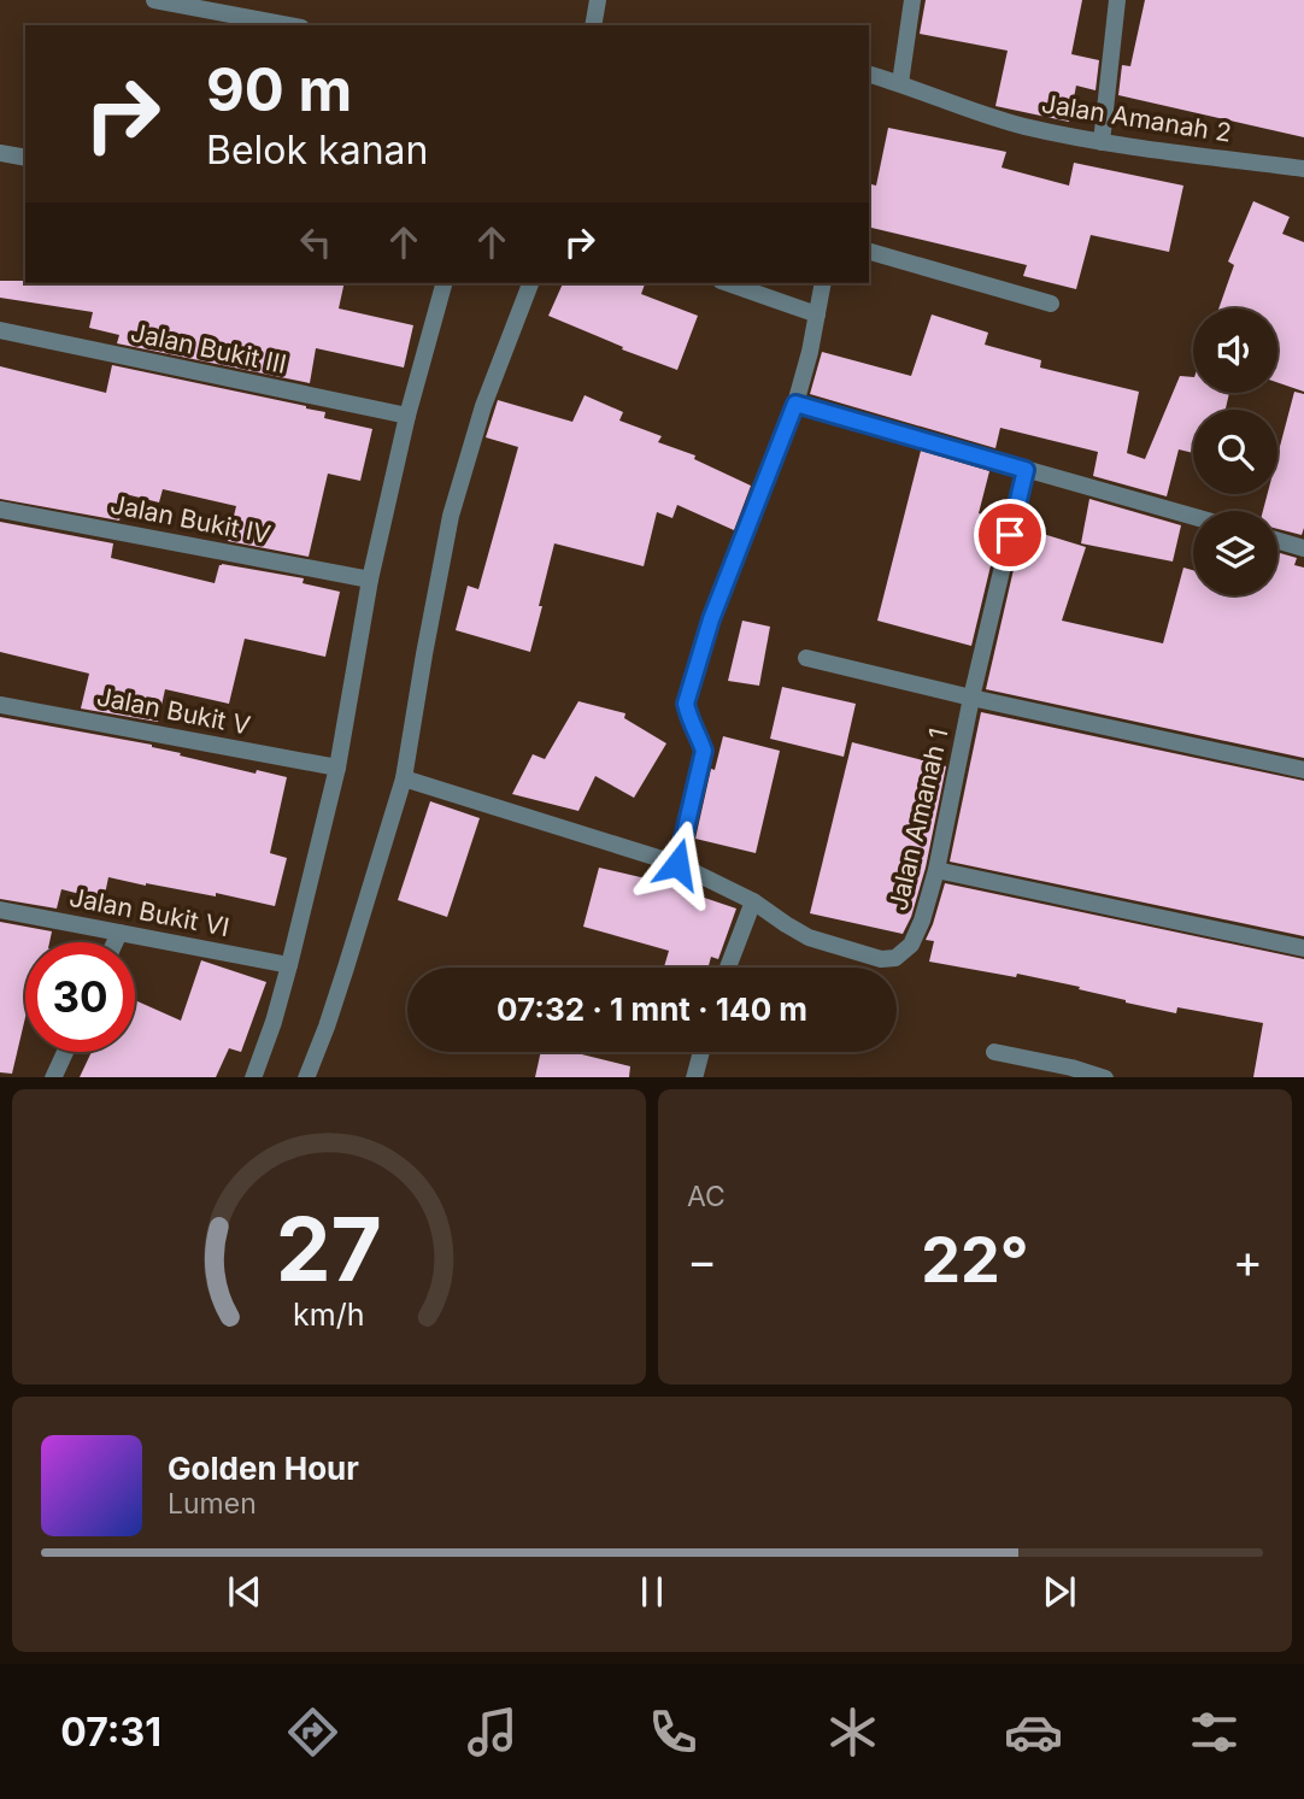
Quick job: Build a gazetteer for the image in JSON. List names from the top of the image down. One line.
{"streets":{"street":["Jalan Amanah 2","Jalan Bukit III","Jalan Bukit IV","Jalan Bukit V","Jalan Amanah 1","Jalan Bukit VI"]},"page":{"turn":["90 m","Belok kanan"],"limit":"30","trip":"07:32 · 1 mnt · 140 m","tile":"AC","heat":["−","22°","+"],"song":["Golden Hour","Lumen"],"tabs":"07:31","gauge":["27","km/h"]}}
